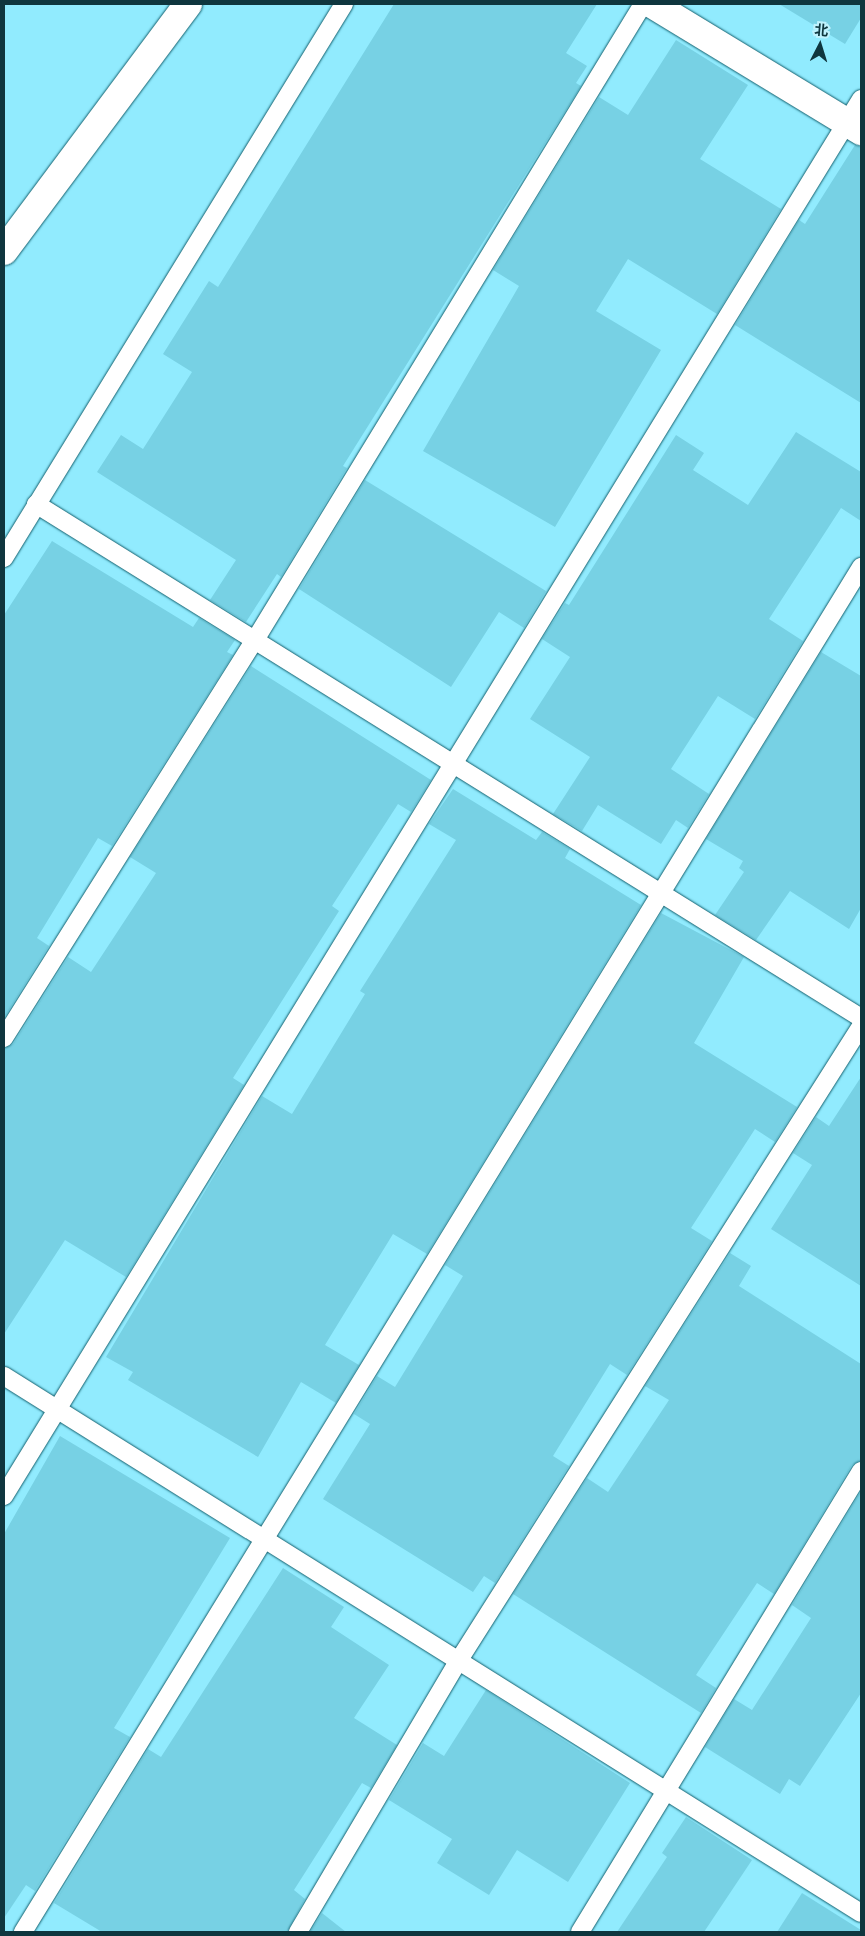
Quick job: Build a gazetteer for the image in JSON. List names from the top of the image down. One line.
{"north":"top"}
